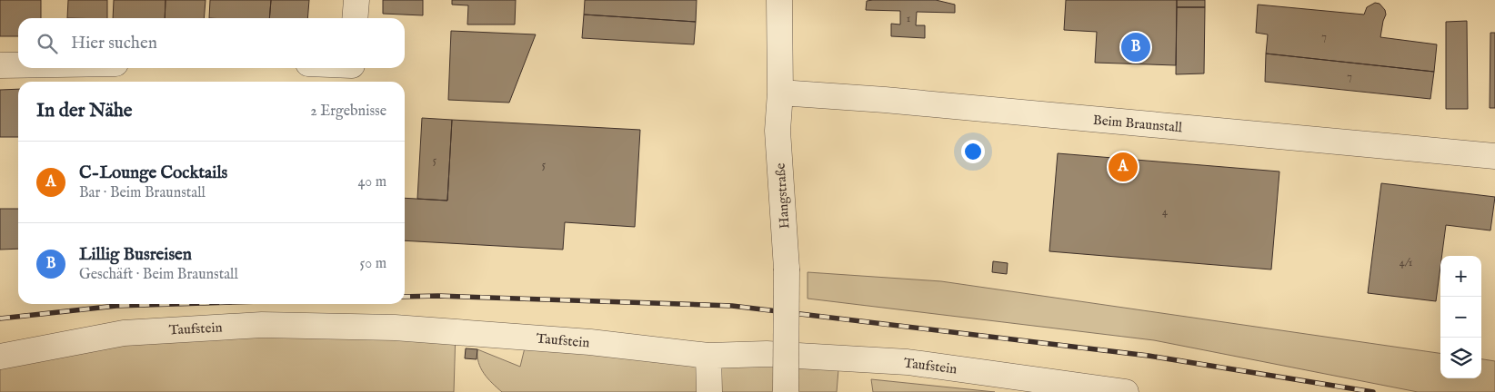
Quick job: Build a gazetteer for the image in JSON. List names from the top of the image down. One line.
{"streets":{"street":["Beim Braunstall","Hangstraße","Taufstein"]},"crossings":[["Beim Braunstall","Hangstraße"]],"house_numbers":["1","7","7","5","5","4","4/1"],"page":{"search":"Hier suchen","pins":["B","A"],"heading":["In der Nähe","2 Ergebnisse"],"list":[{"mark":"A","name":"C-Lounge Cocktails","note":"Bar · Beim Braunstall","value":"40 m"},{"mark":"B","name":"Lillig Busreisen","note":"Geschäft · Beim Braunstall","value":"50 m"}],"map_buttons":["+","−"]}}
